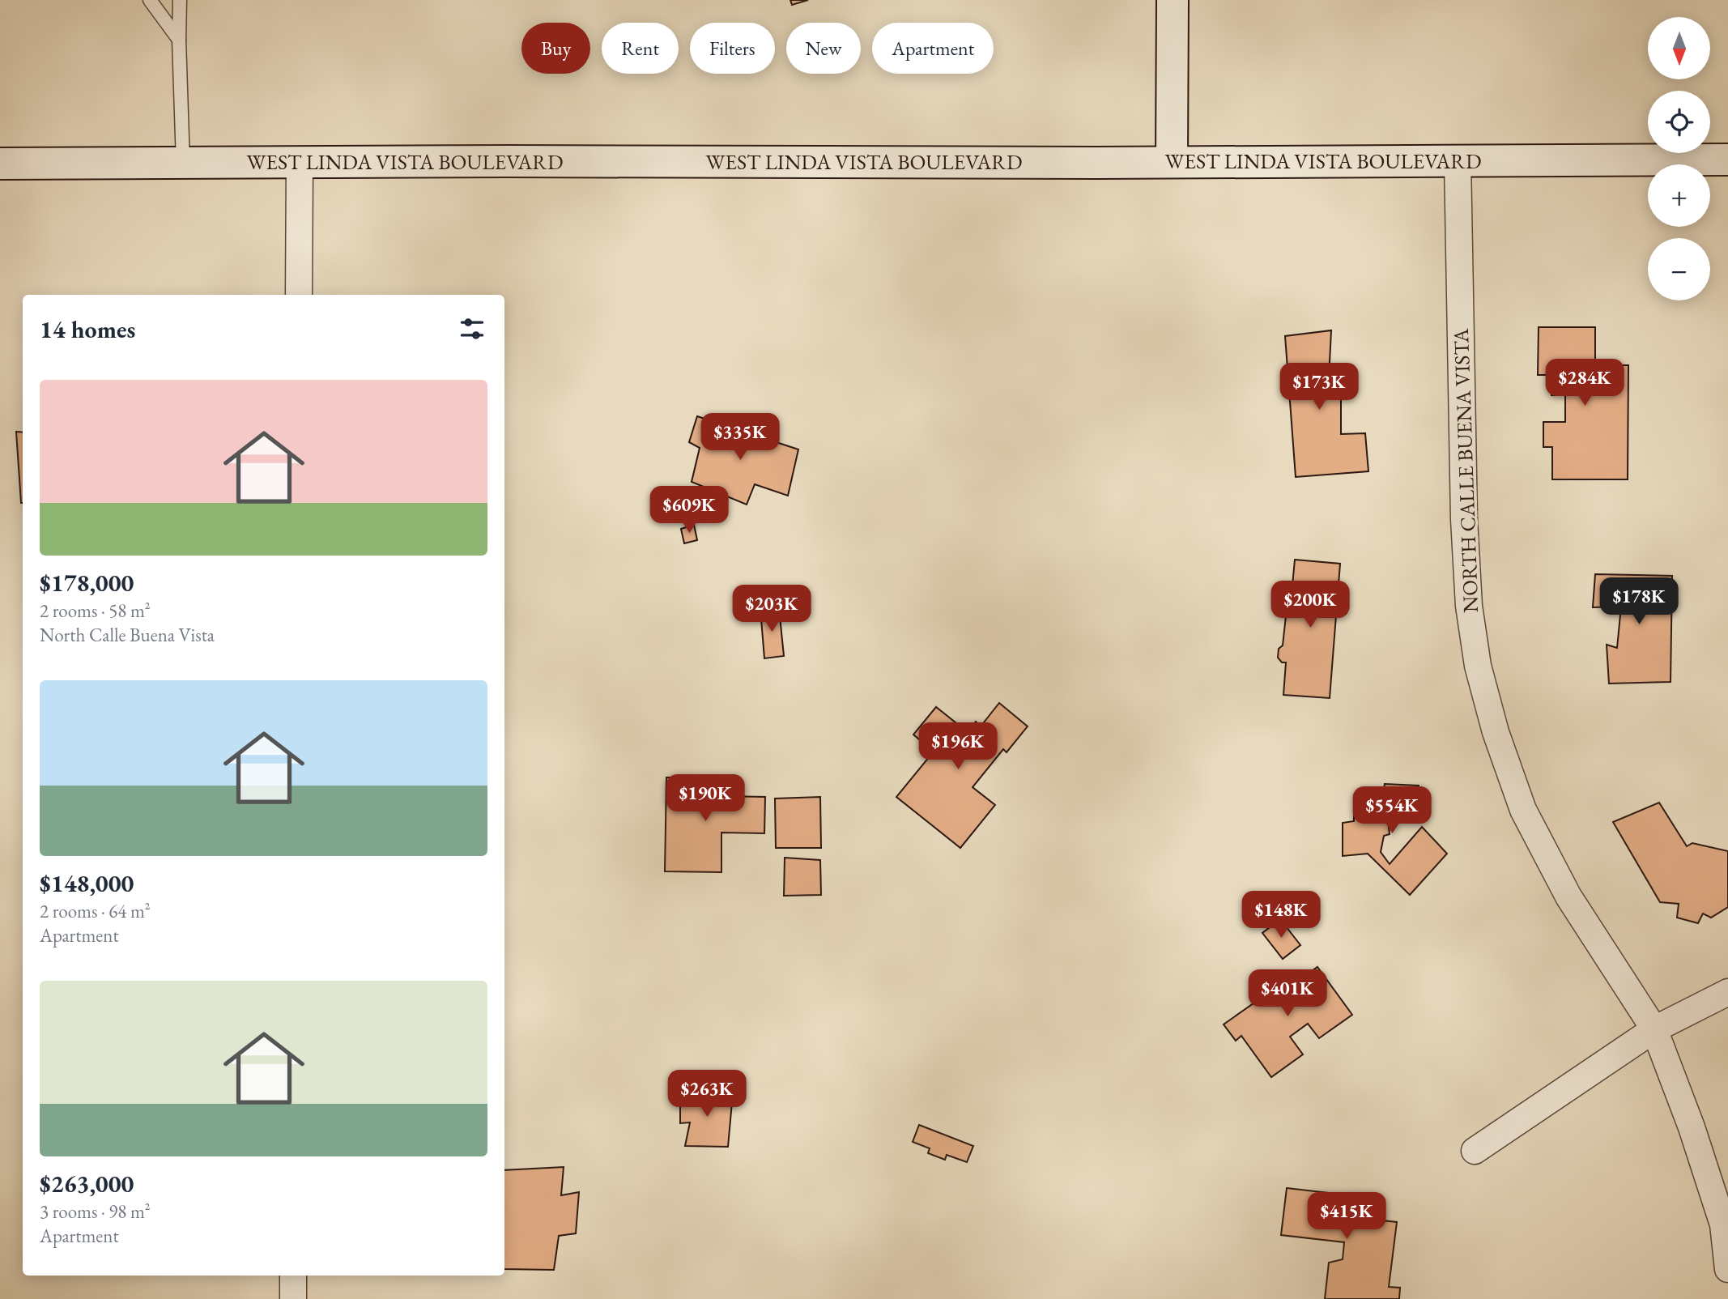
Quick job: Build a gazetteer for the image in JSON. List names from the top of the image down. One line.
{"streets":{"street":["WEST LINDA VISTA BOULEVARD","NORTH CALLE BUENA VISTA"]},"crossings":[["WEST LINDA VISTA BOULEVARD","NORTH CALLE BUENA VISTA"]],"north":"bottom","page":{"map_buttons":["+","−"],"chip":["Buy","Rent","Filters","New","Apartment"],"heading":"14 homes","price":["$284K","$173K","$335K","$609K","$178K","$200K","$203K","$196K","$190K","$554K","$148K","$401K","$263K","$415K"],"list":[{"name":"$178,000","note":"2 rooms · 58 m² · North Calle Buena Vista"},{"name":"$148,000","note":"2 rooms · 64 m² · Apartment"},{"name":"$263,000","note":"3 rooms · 98 m² · Apartment"}]}}
